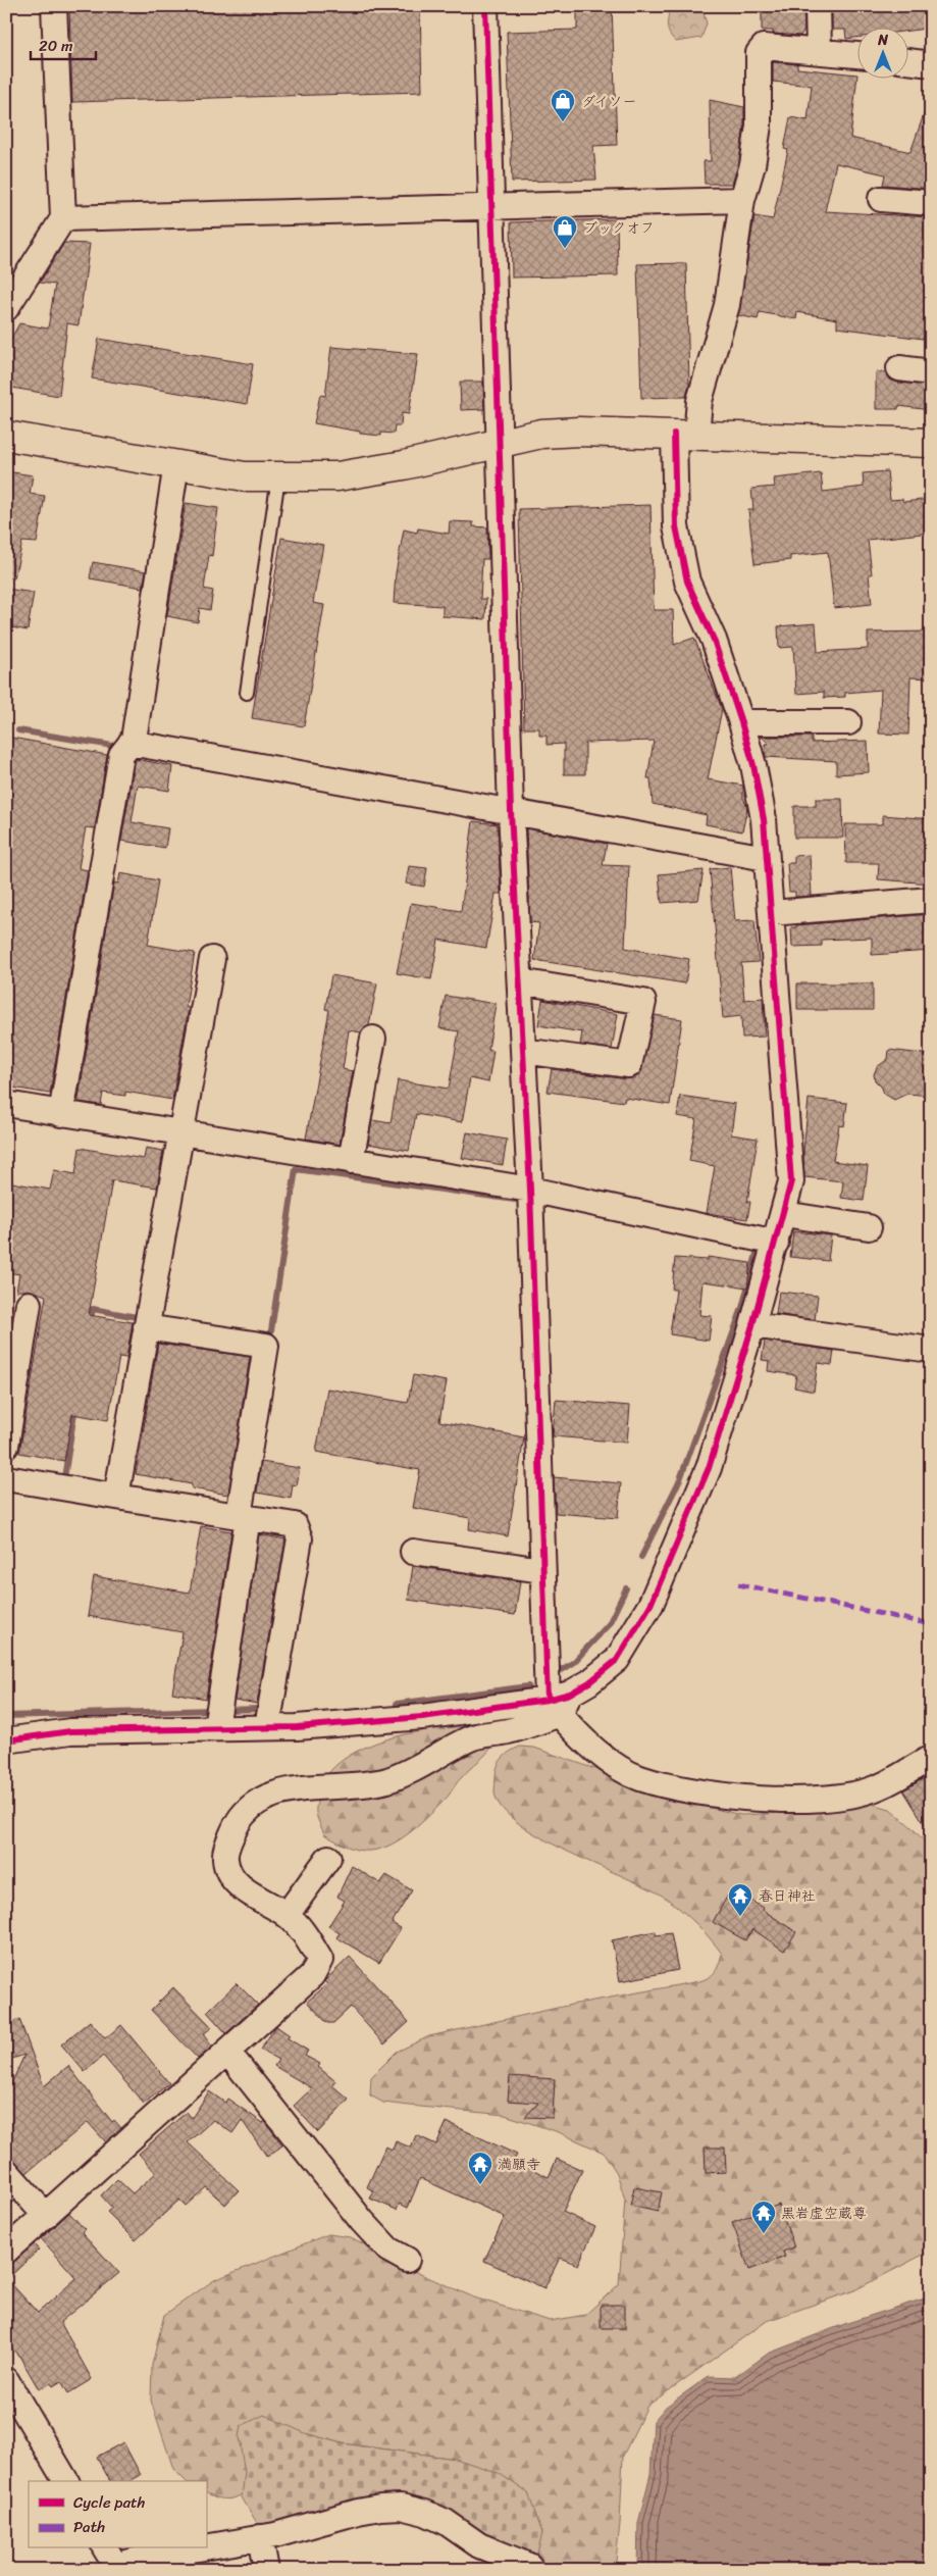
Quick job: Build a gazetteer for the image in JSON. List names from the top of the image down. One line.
{"places":{"shop":["ダイソー","ブックオフ"],"temple":["春日神社","満願寺","黒岩虚空蔵尊"]},"legend":["Cycle path","Path"],"scale_bar":"20 m","north":"top"}
